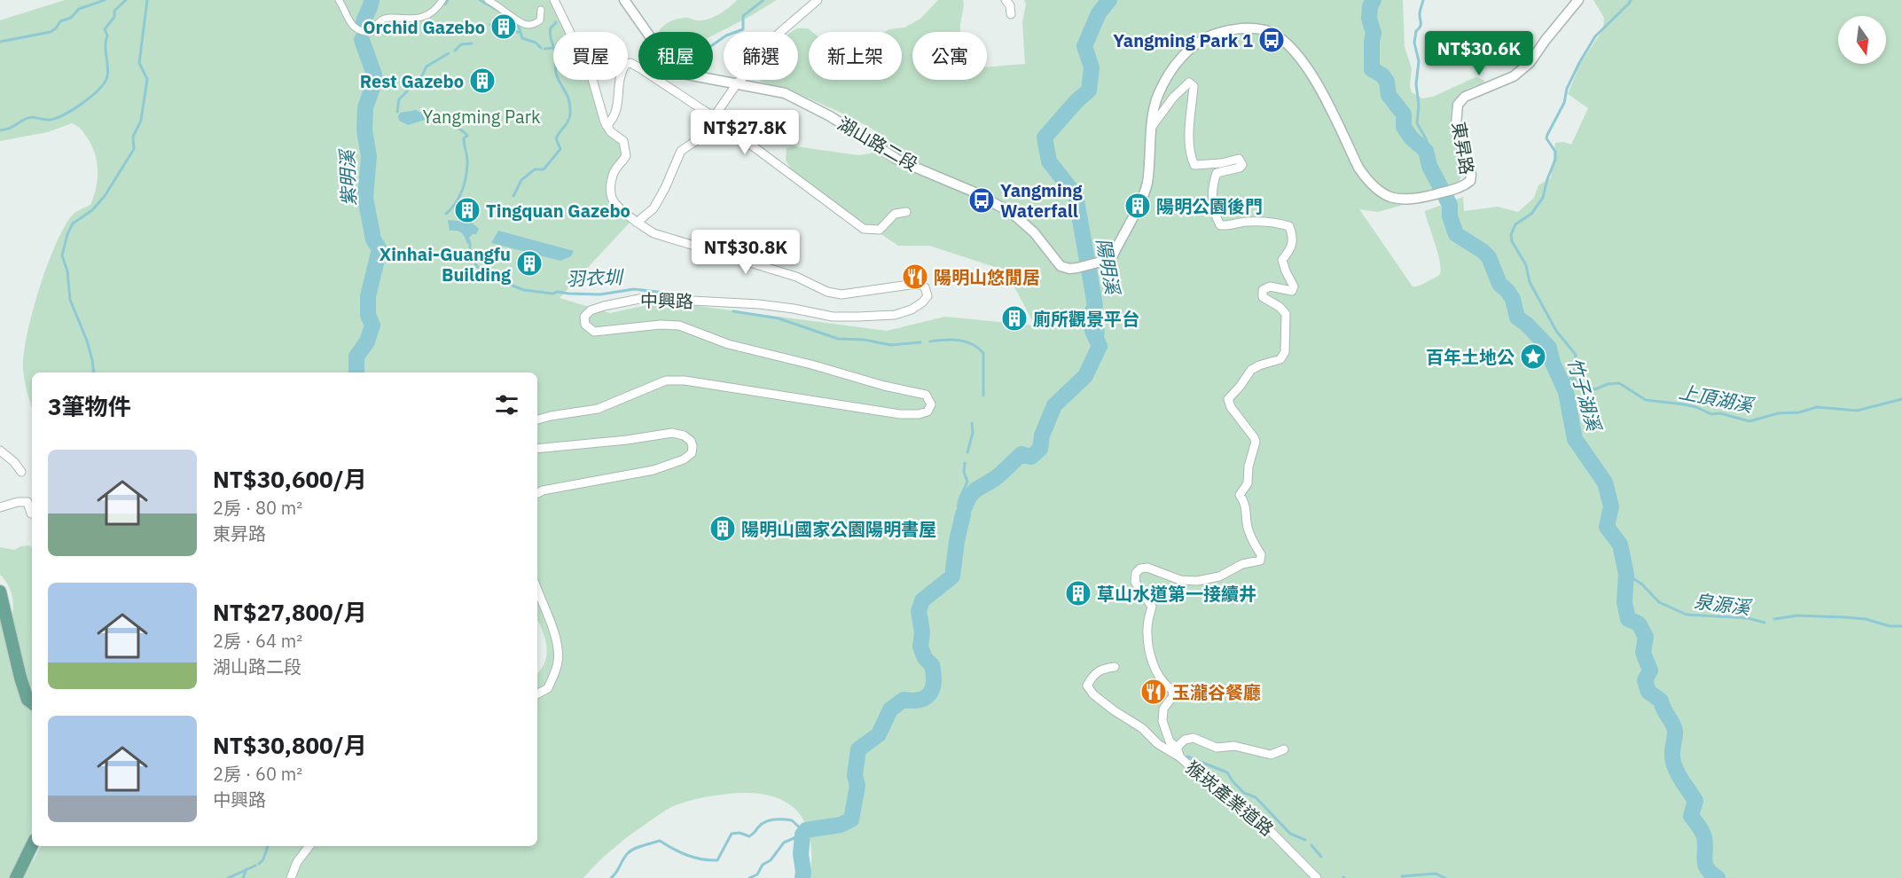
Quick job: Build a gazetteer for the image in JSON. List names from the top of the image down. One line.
{"streets":{"street":["湖山路二段","東昇路","中興路","猴崁產業道路"]},"crossings":[["湖山路二段","東昇路"],["湖山路二段","猴崁產業道路"],["東昇路","猴崁產業道路"]],"water":["紫明溪","陽明溪","羽衣圳","竹子湖溪","上頂湖溪","泉源溪"],"parks":["Yangming Park"],"places":{"building":["Orchid Gazebo","Rest Gazebo","陽明公園後門","Tingquan Gazebo","Xinhai-Guangfu Building","廁所觀景平台","陽明山國家公園陽明書屋","草山水道第一接續井"],"bus stop":["Yangming Park 1","Yangming Waterfall"],"restaurant":["陽明山悠閒居","玉瀧谷餐廳"],"place":["百年土地公"]},"north":"bottom","page":{"price":["NT$30.6K","NT$27.8K","NT$30.8K"],"chip":["買屋","租屋","篩選","新上架","公寓"],"heading":"3筆物件","list":[{"name":"NT$30,600/月","note":"2房 · 80 m² · 東昇路"},{"name":"NT$27,800/月","note":"2房 · 64 m² · 湖山路二段"},{"name":"NT$30,800/月","note":"2房 · 60 m² · 中興路"}]}}
